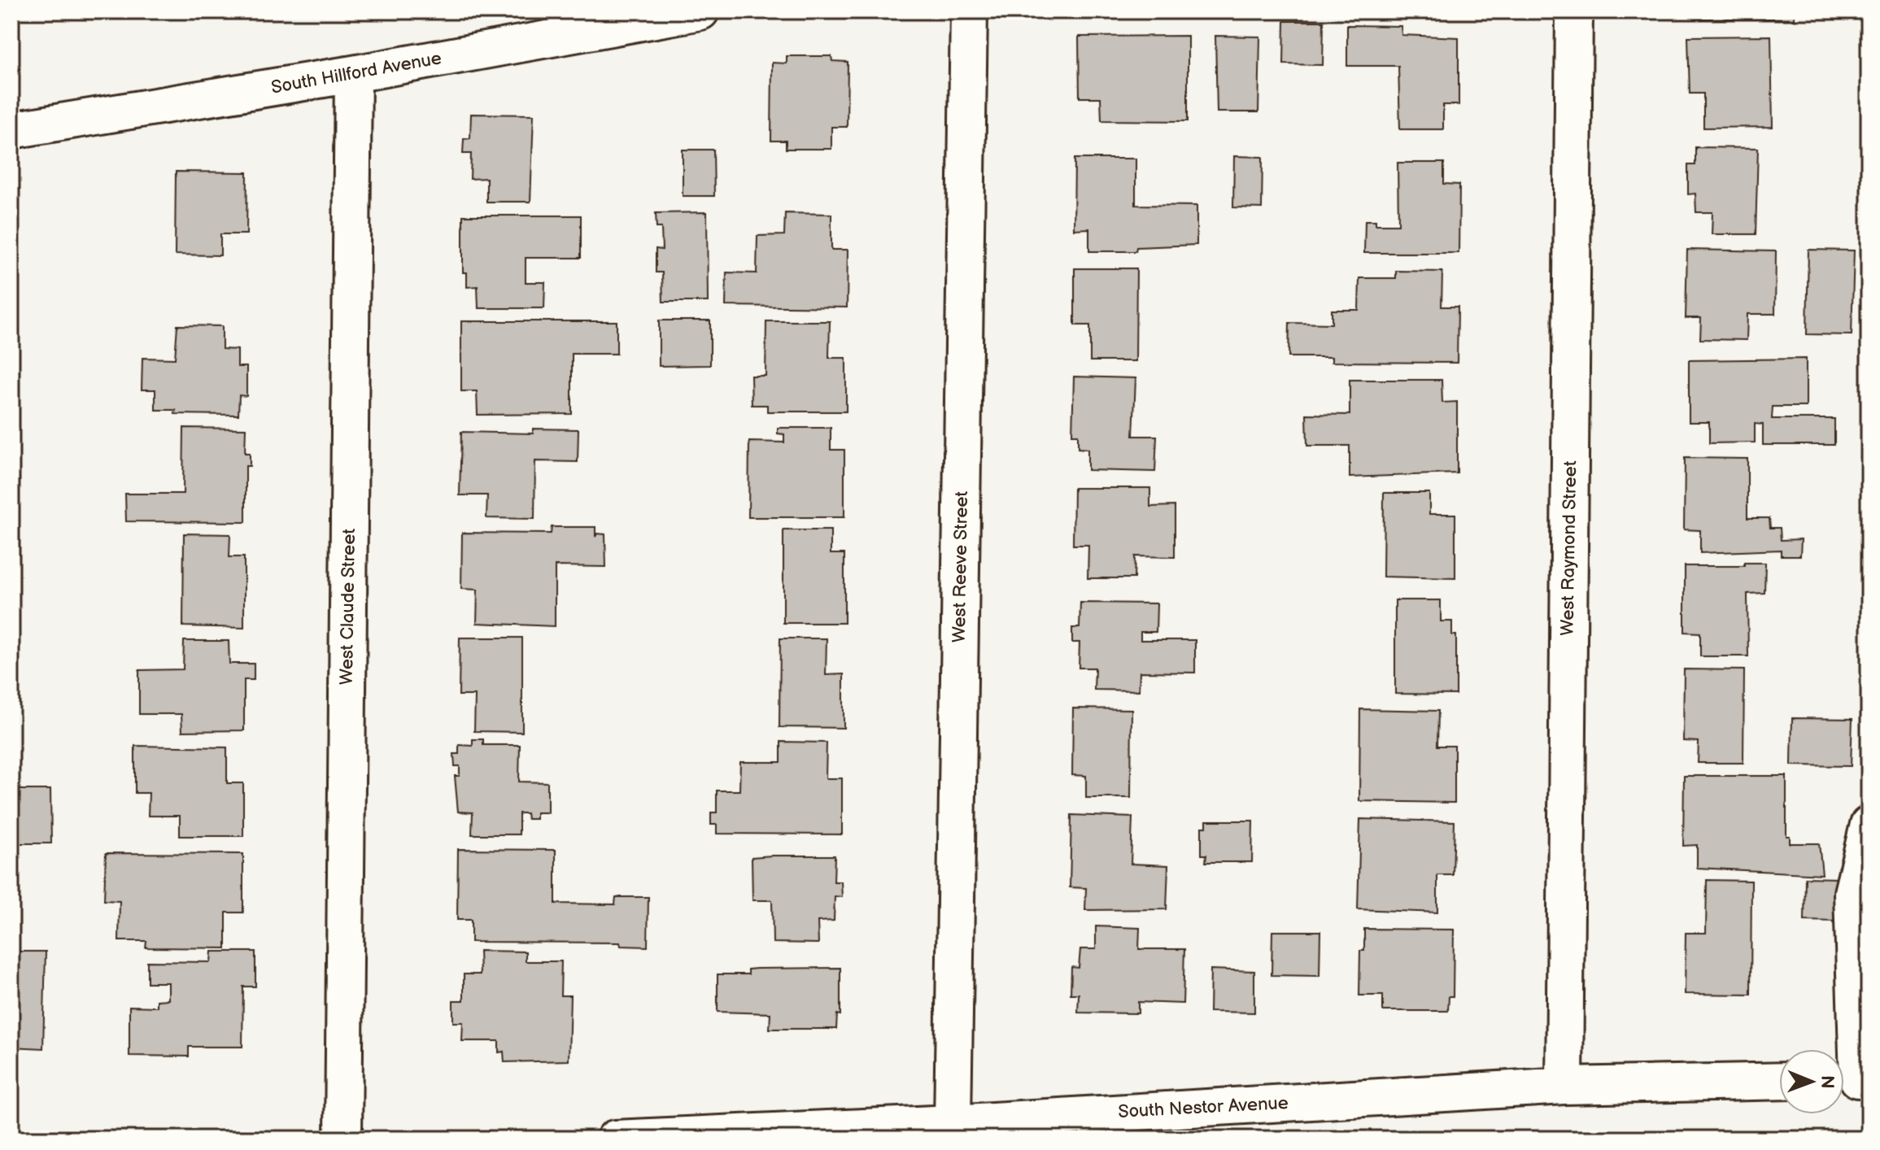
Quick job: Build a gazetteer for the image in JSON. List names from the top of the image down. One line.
{"streets":{"street":["South Hillford Avenue","West Raymond Street","West Reeve Street","West Claude Street","South Nestor Avenue"]},"crossings":[["South Hillford Avenue","West Claude Street"],["West Raymond Street","South Nestor Avenue"],["West Reeve Street","South Nestor Avenue"]],"north":"right"}
